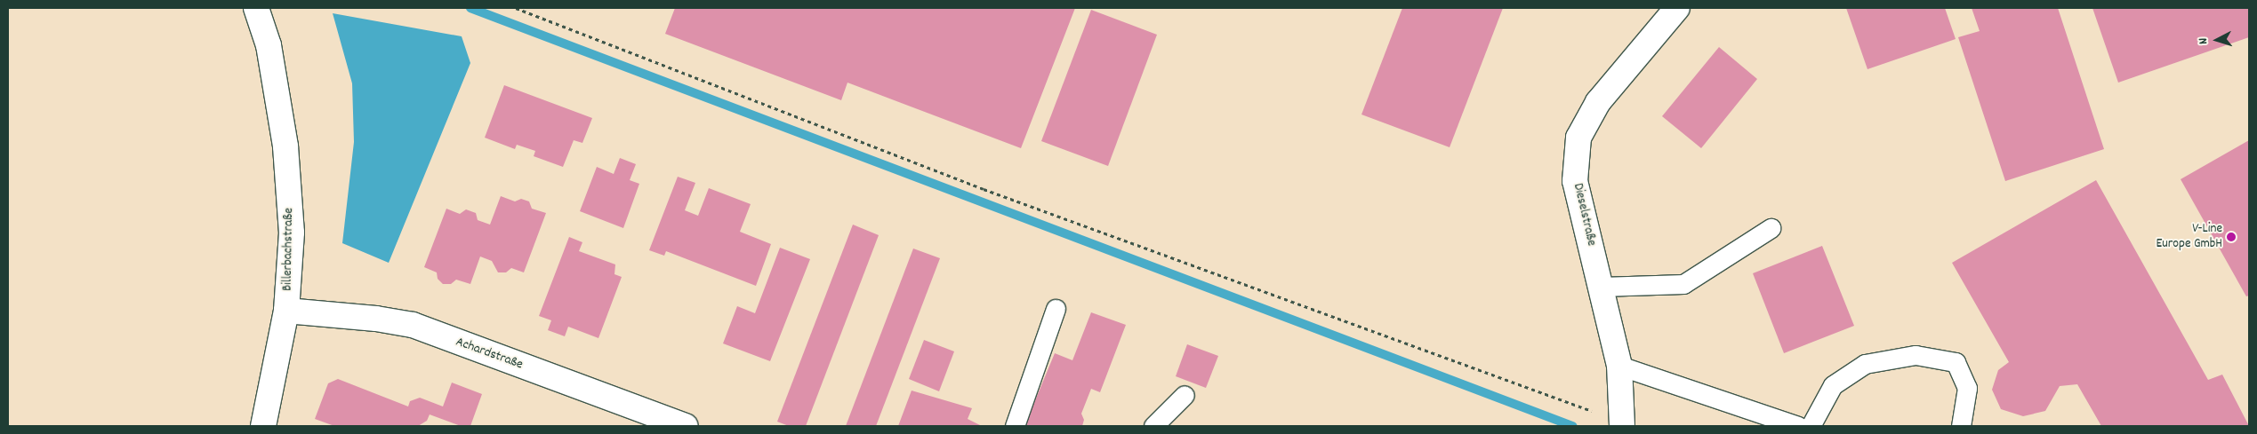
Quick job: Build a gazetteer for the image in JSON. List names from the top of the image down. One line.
{"streets":{"street":["Dieselstraße","Billerbachstraße","Achardstraße"]},"crossings":[["Billerbachstraße","Achardstraße"]],"places":["V-Line Europe GmbH"],"north":"left"}
